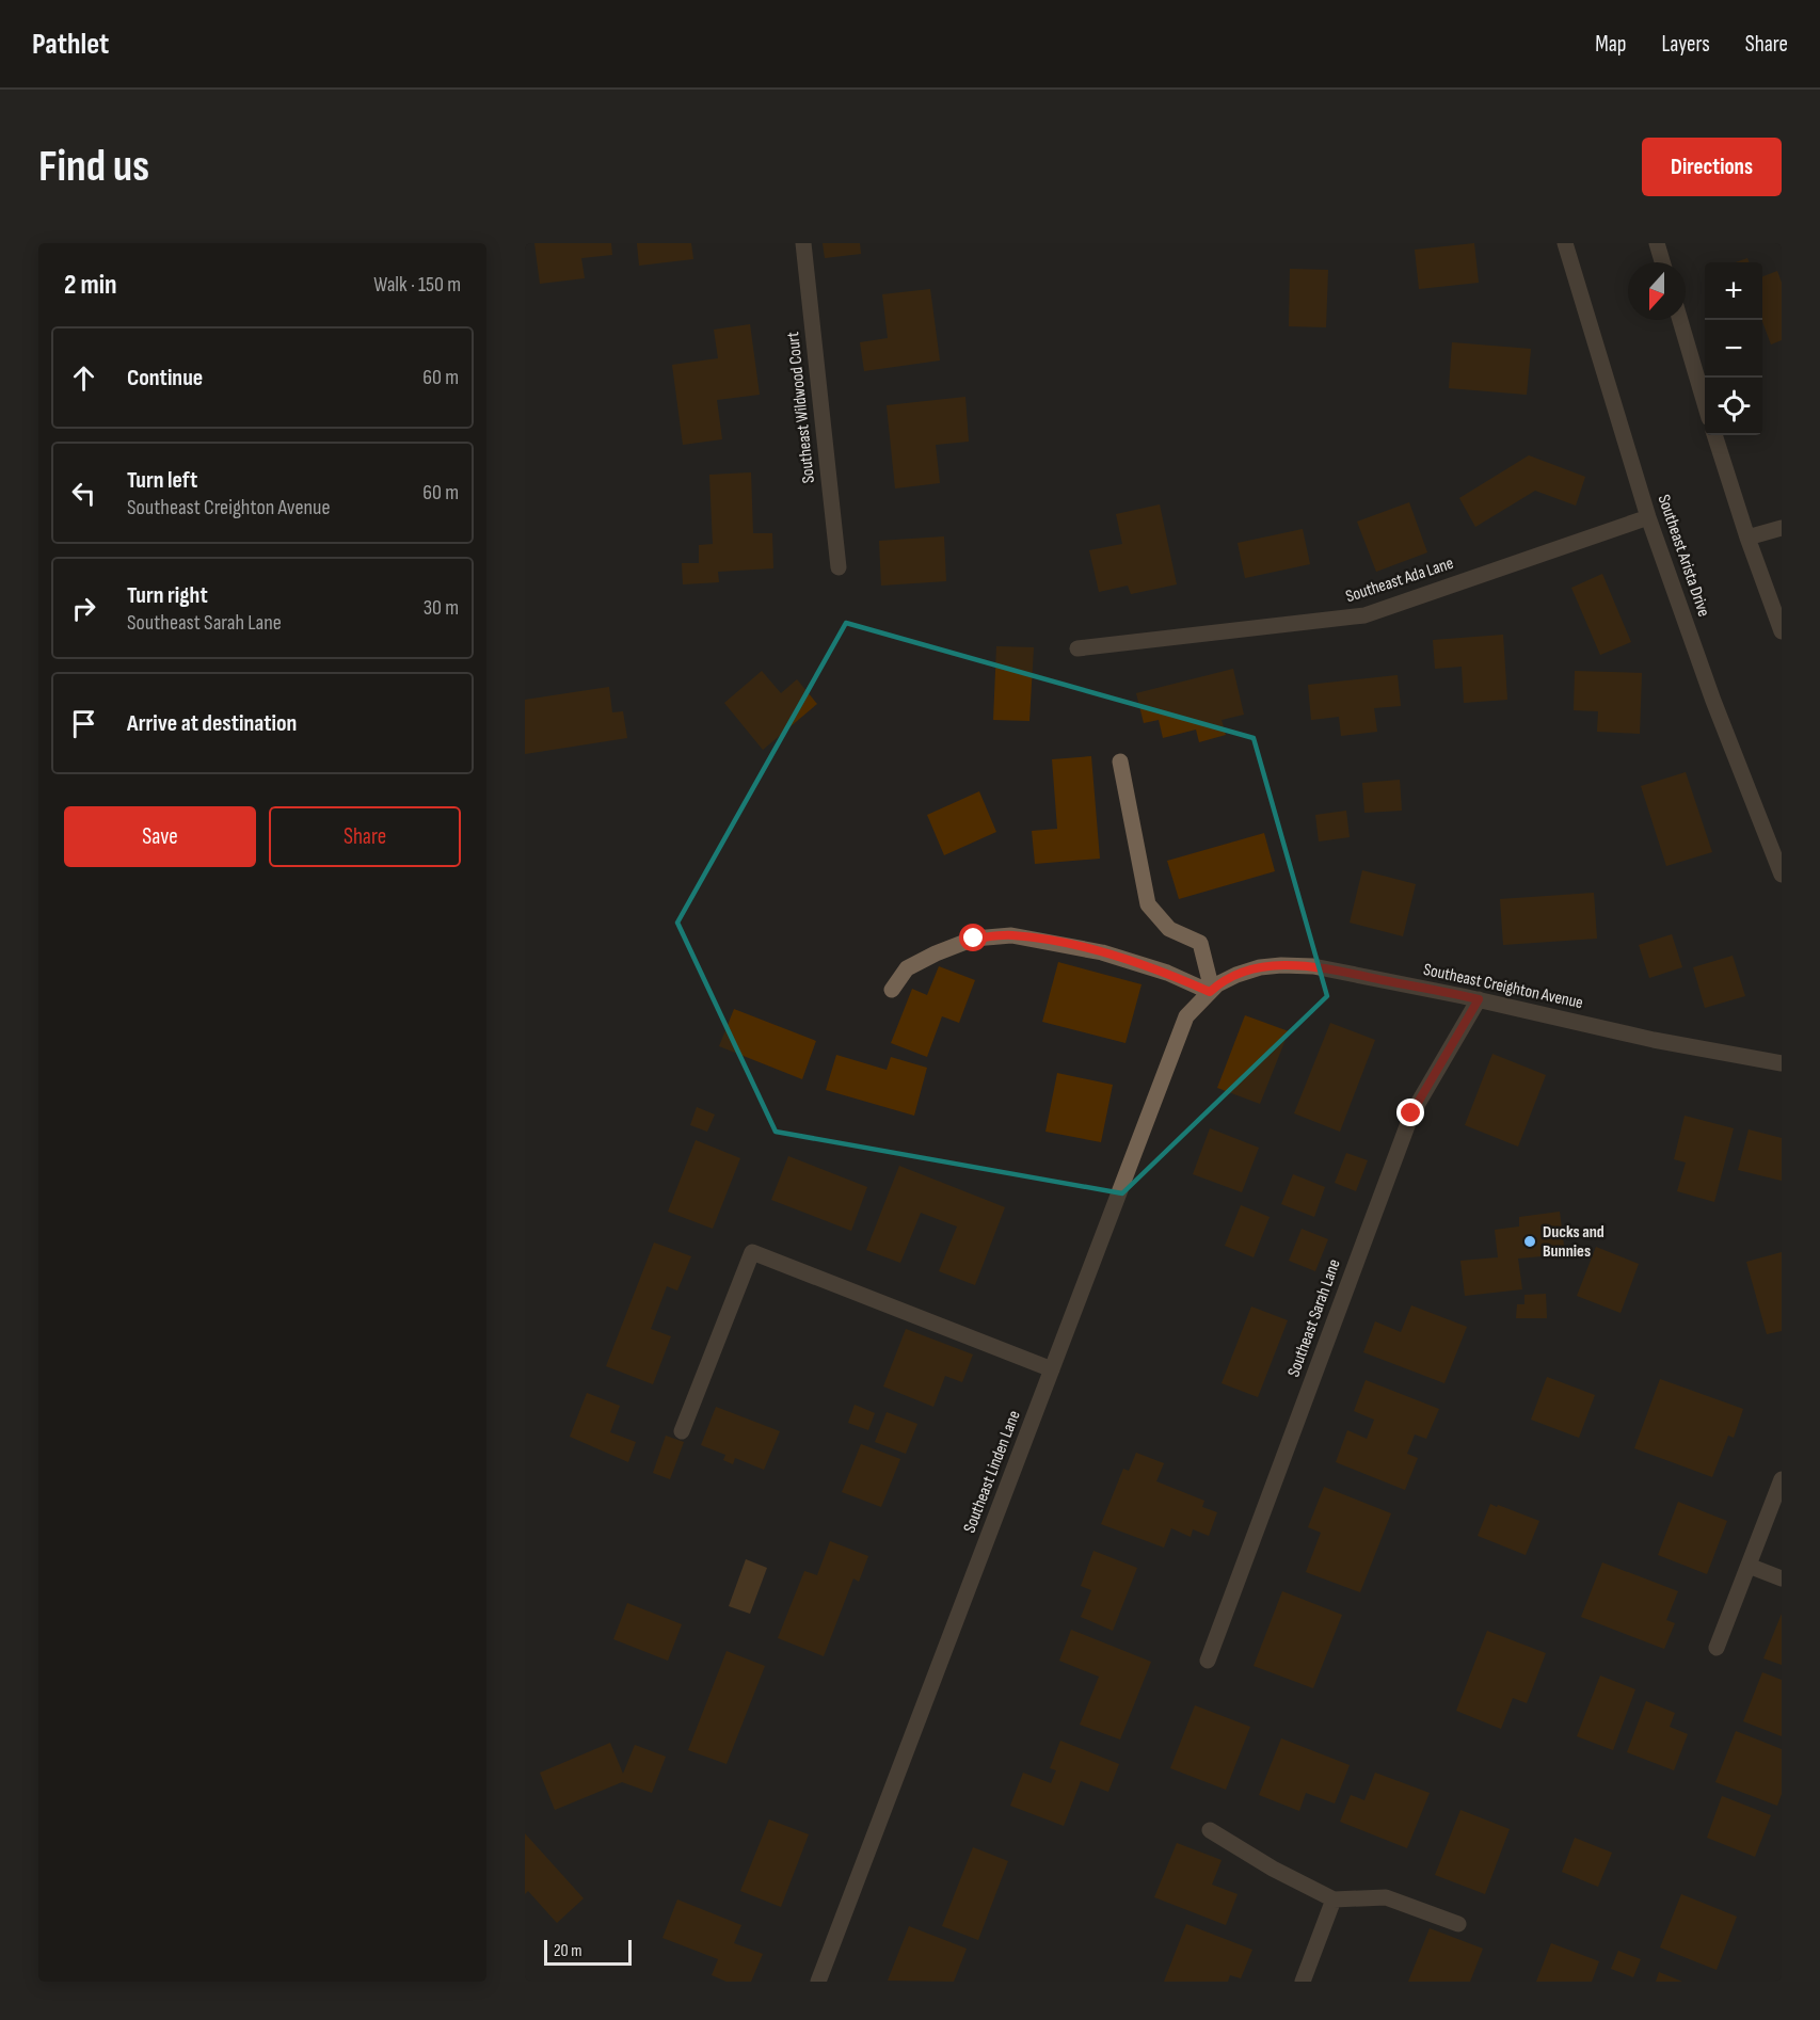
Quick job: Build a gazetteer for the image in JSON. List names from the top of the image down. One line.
{"streets":{"street":["Southeast Wildwood Court","Southeast Arista Drive","Southeast Ada Lane","Southeast Creighton Avenue","Southeast Sarah Lane","Southeast Linden Lane"]},"crossings":[["Southeast Arista Drive","Southeast Ada Lane"],["Southeast Creighton Avenue","Southeast Sarah Lane"],["Southeast Creighton Avenue","Southeast Linden Lane"]],"places":["Ducks and Bunnies"],"scale_bar":"20 m","north":"bottom","page":{"header":"Pathlet","nav":["Map","Layers","Share"],"buttons":["Directions",["Save","Share"]],"title":"Find us","heading":["2 min","Walk · 150 m"],"map_buttons":["+","−"],"list":[["Continue","60 m"],["Turn left","Southeast Creighton Avenue","60 m"],["Turn right","Southeast Sarah Lane","30 m"],"Arrive at destination"],"scale":"20 m"}}
